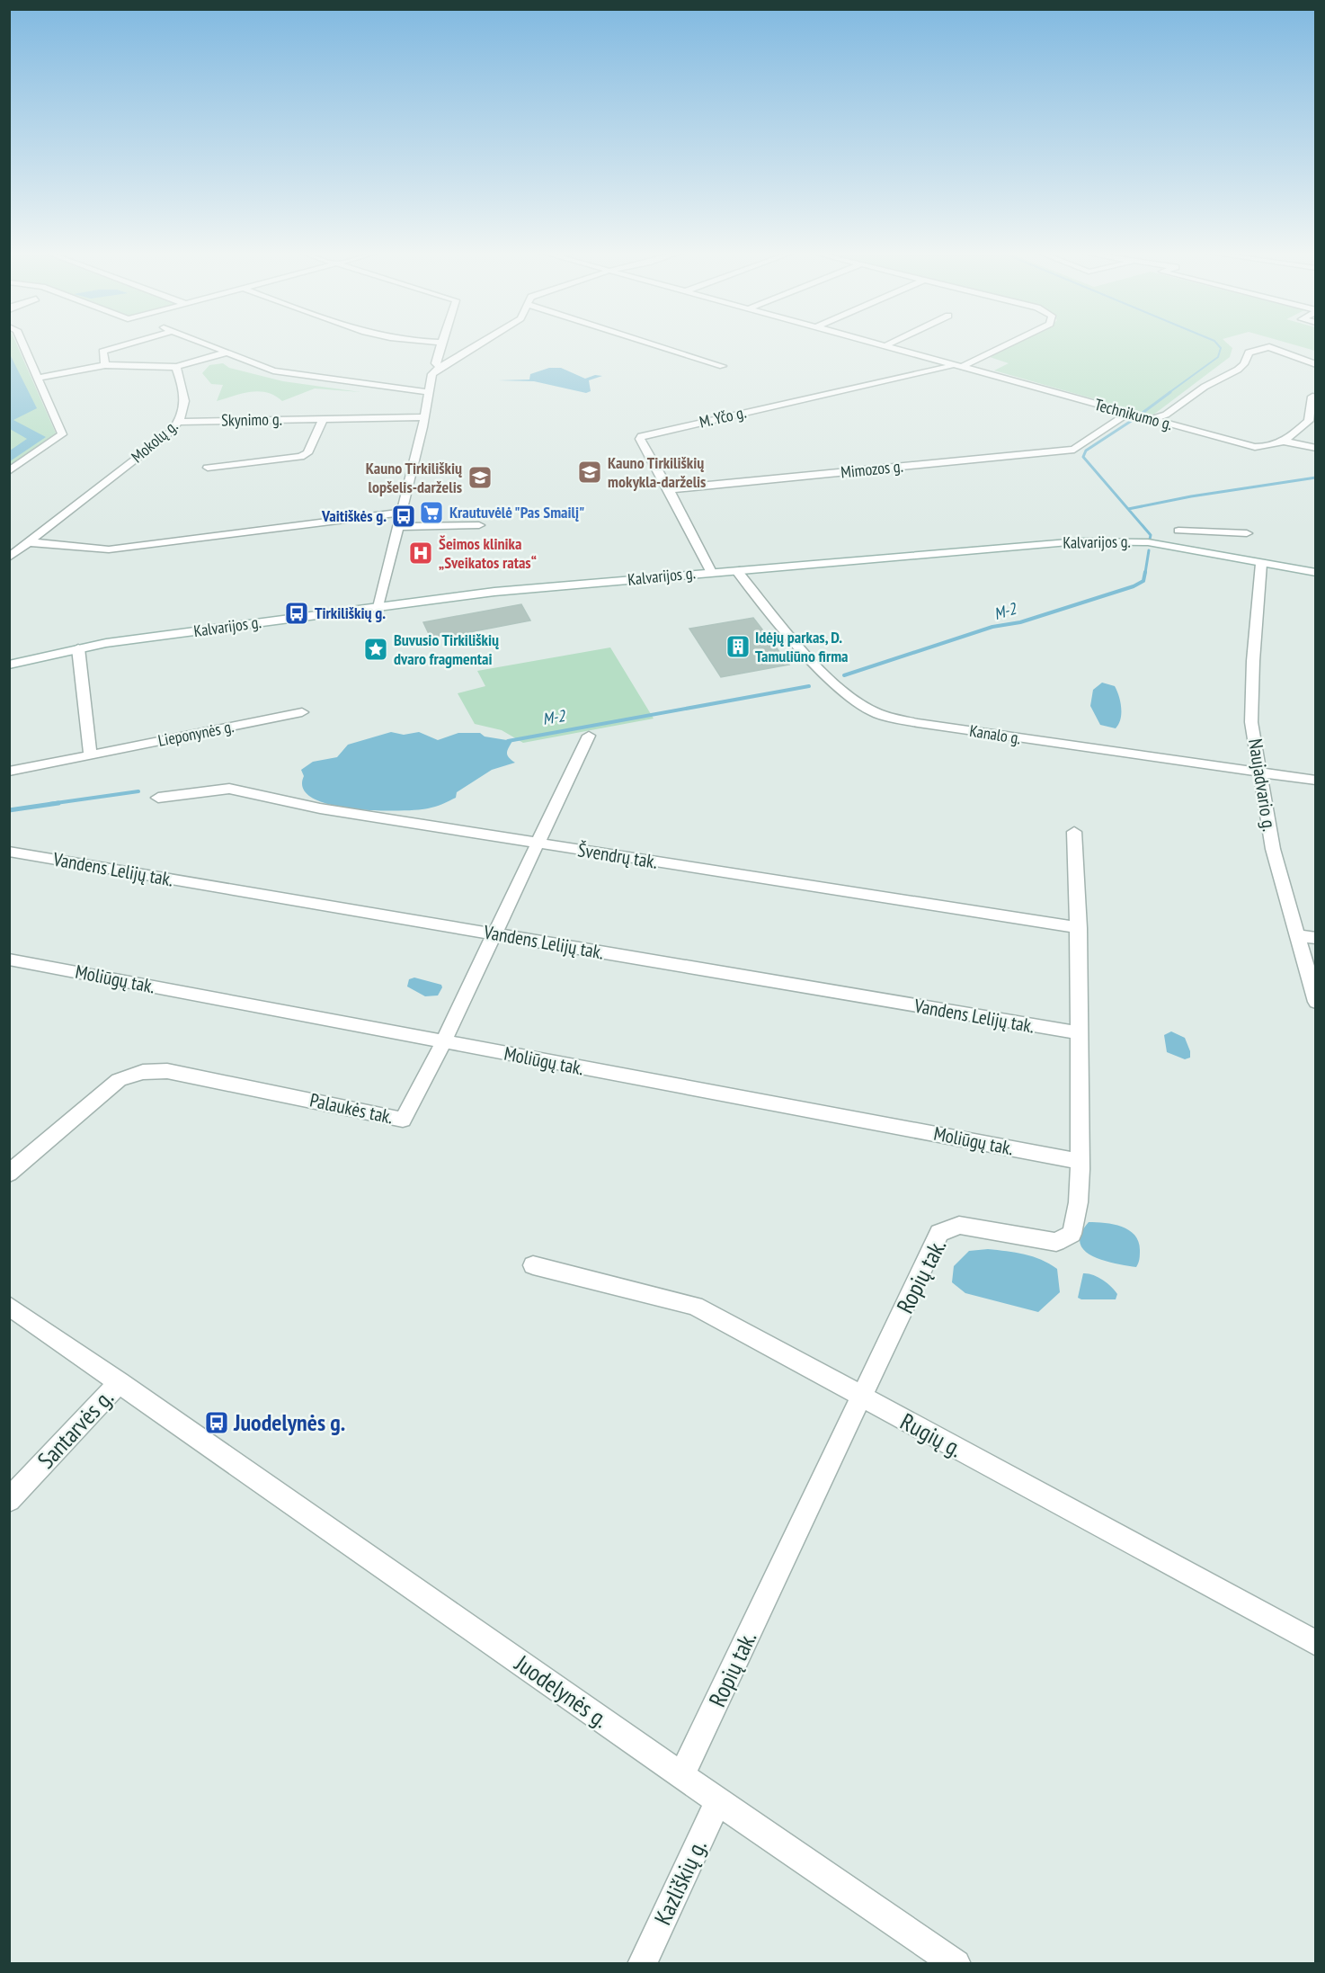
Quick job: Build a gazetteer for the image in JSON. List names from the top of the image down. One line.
{"streets":{"street":["Technikumo g.","M. Yčo g.","Skynimo g.","Mokolų g.","Mimozos g.","Kalvarijos g.","Lieponynės g.","Kanalo g.","Naujadvario g.","Švendrų tak.","Vandens Lelijų tak.","Moliūgų tak.","Palaukės tak.","Ropių tak.","Santarvės g.","Rugių g.","Juodelynės g.","Kazliškių g."]},"crossings":[["Technikumo g.","M. Yčo g."],["Technikumo g.","Mimozos g."],["M. Yčo g.","Mimozos g."],["M. Yčo g.","Kalvarijos g."],["Skynimo g.","Mokolų g."],["Kalvarijos g.","Kanalo g."],["Kalvarijos g.","Naujadvario g."],["Kanalo g.","Naujadvario g."],["Švendrų tak.","Palaukės tak."],["Švendrų tak.","Ropių tak."],["Vandens Lelijų tak.","Palaukės tak."],["Vandens Lelijų tak.","Ropių tak."],["Moliūgų tak.","Palaukės tak."],["Moliūgų tak.","Ropių tak."],["Ropių tak.","Rugių g."],["Ropių tak.","Juodelynės g."],["Santarvės g.","Juodelynės g."],["Juodelynės g.","Kazliškių g."]],"water":["M-2"],"places":{"school or university":["Kauno Tirkiliškių mokykla-darželis","Kauno Tirkiliškių lopšelis-darželis"],"supermarket":["Krautuvėlė \"Pas Smailį\""],"bus stop":["Vaitiškės g.","Tirkiliškių g.","Juodelynės g."],"hospital":["Šeimos klinika „Sveikatos ratas“"],"building":["Idėjų parkas, D. Tamuliūno firma"],"place":["Buvusio Tirkiliškių dvaro fragmentai"]}}
